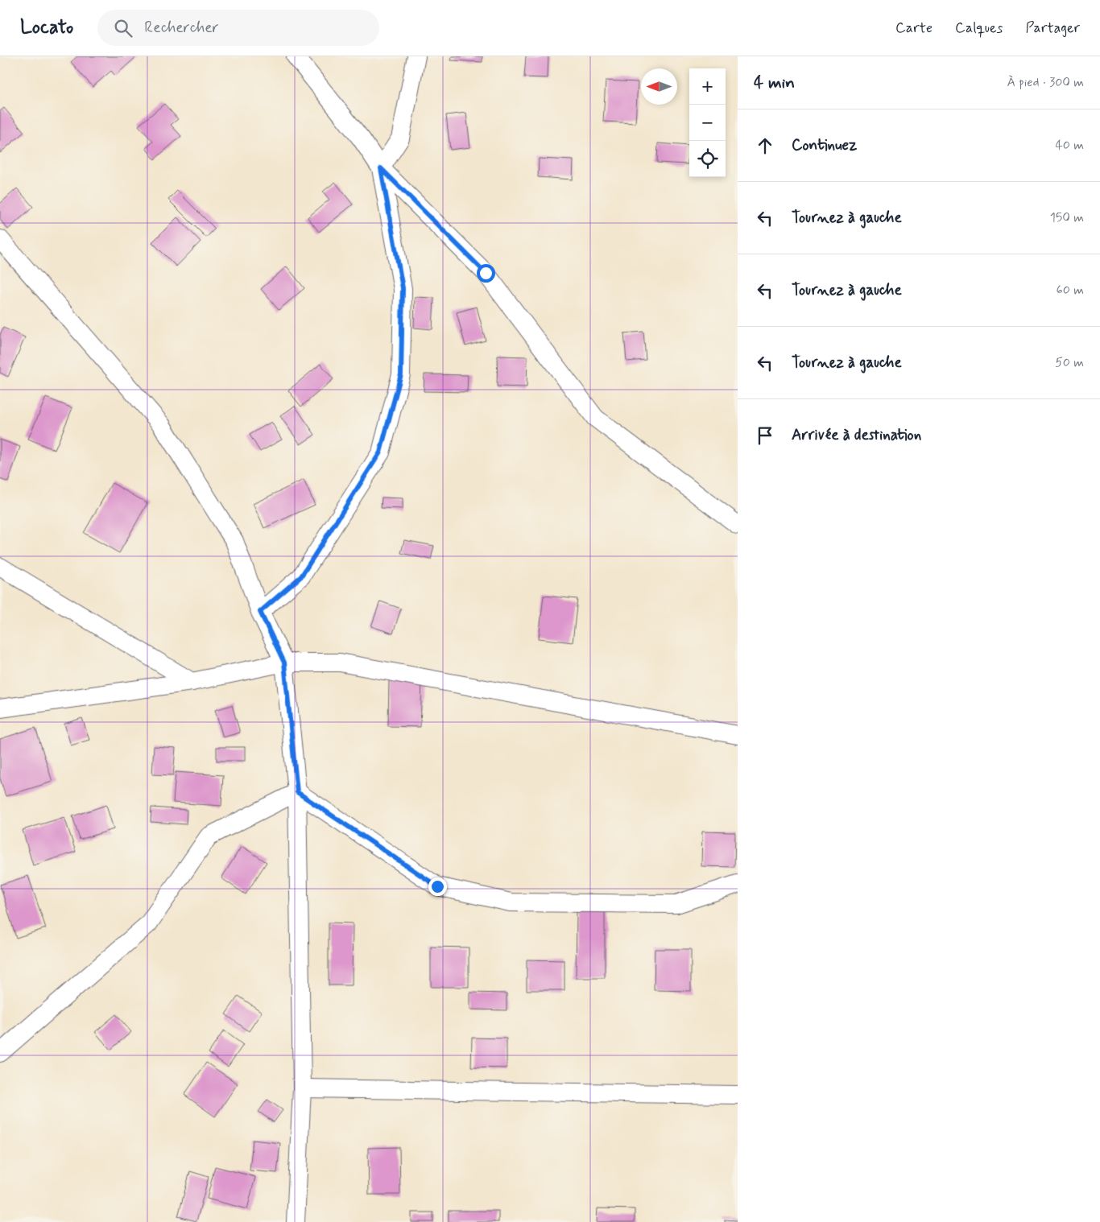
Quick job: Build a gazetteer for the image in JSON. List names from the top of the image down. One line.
{"north":"left","page":{"header":"Locato","search":"Rechercher","nav":["Carte","Calques","Partager"],"heading":["4 min","À pied · 300 m"],"map_buttons":["+","−"],"list":[["Continuez","40 m"],["Tournez à gauche","150 m"],["Tournez à gauche","60 m"],["Tournez à gauche","50 m"],"Arrivée à destination"]}}
